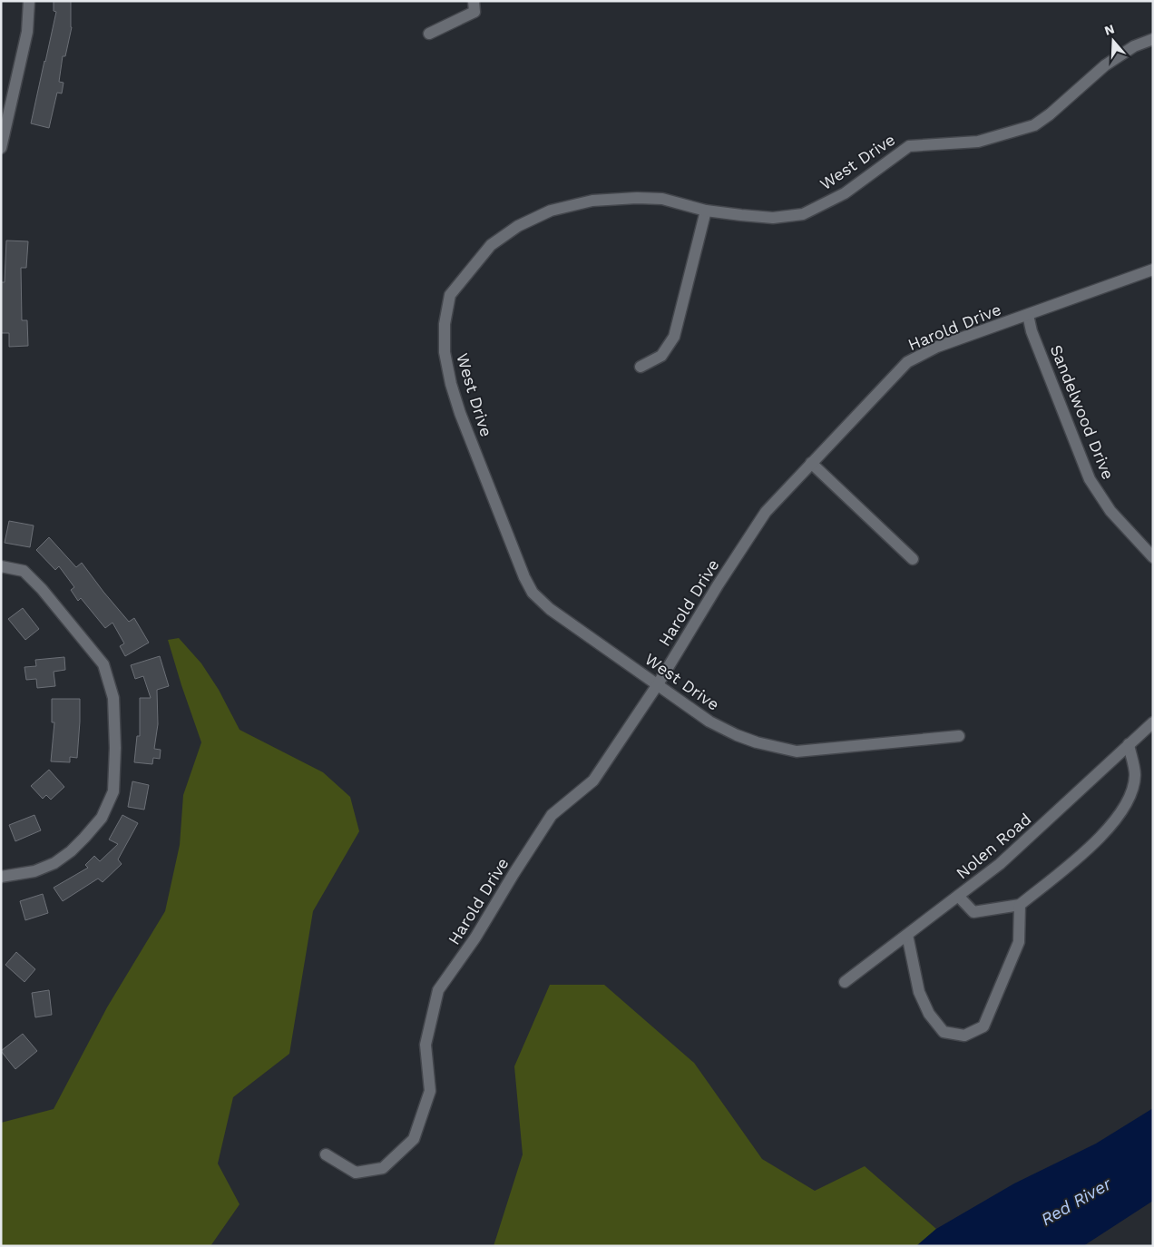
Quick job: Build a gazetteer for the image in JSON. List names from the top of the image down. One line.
{"streets":{"street":["West Drive","Harold Drive","Sandelwood Drive","Nolen Road"]},"crossings":[["West Drive","Harold Drive"],["Harold Drive","Sandelwood Drive"]],"water":["Red River"],"north":"top"}
